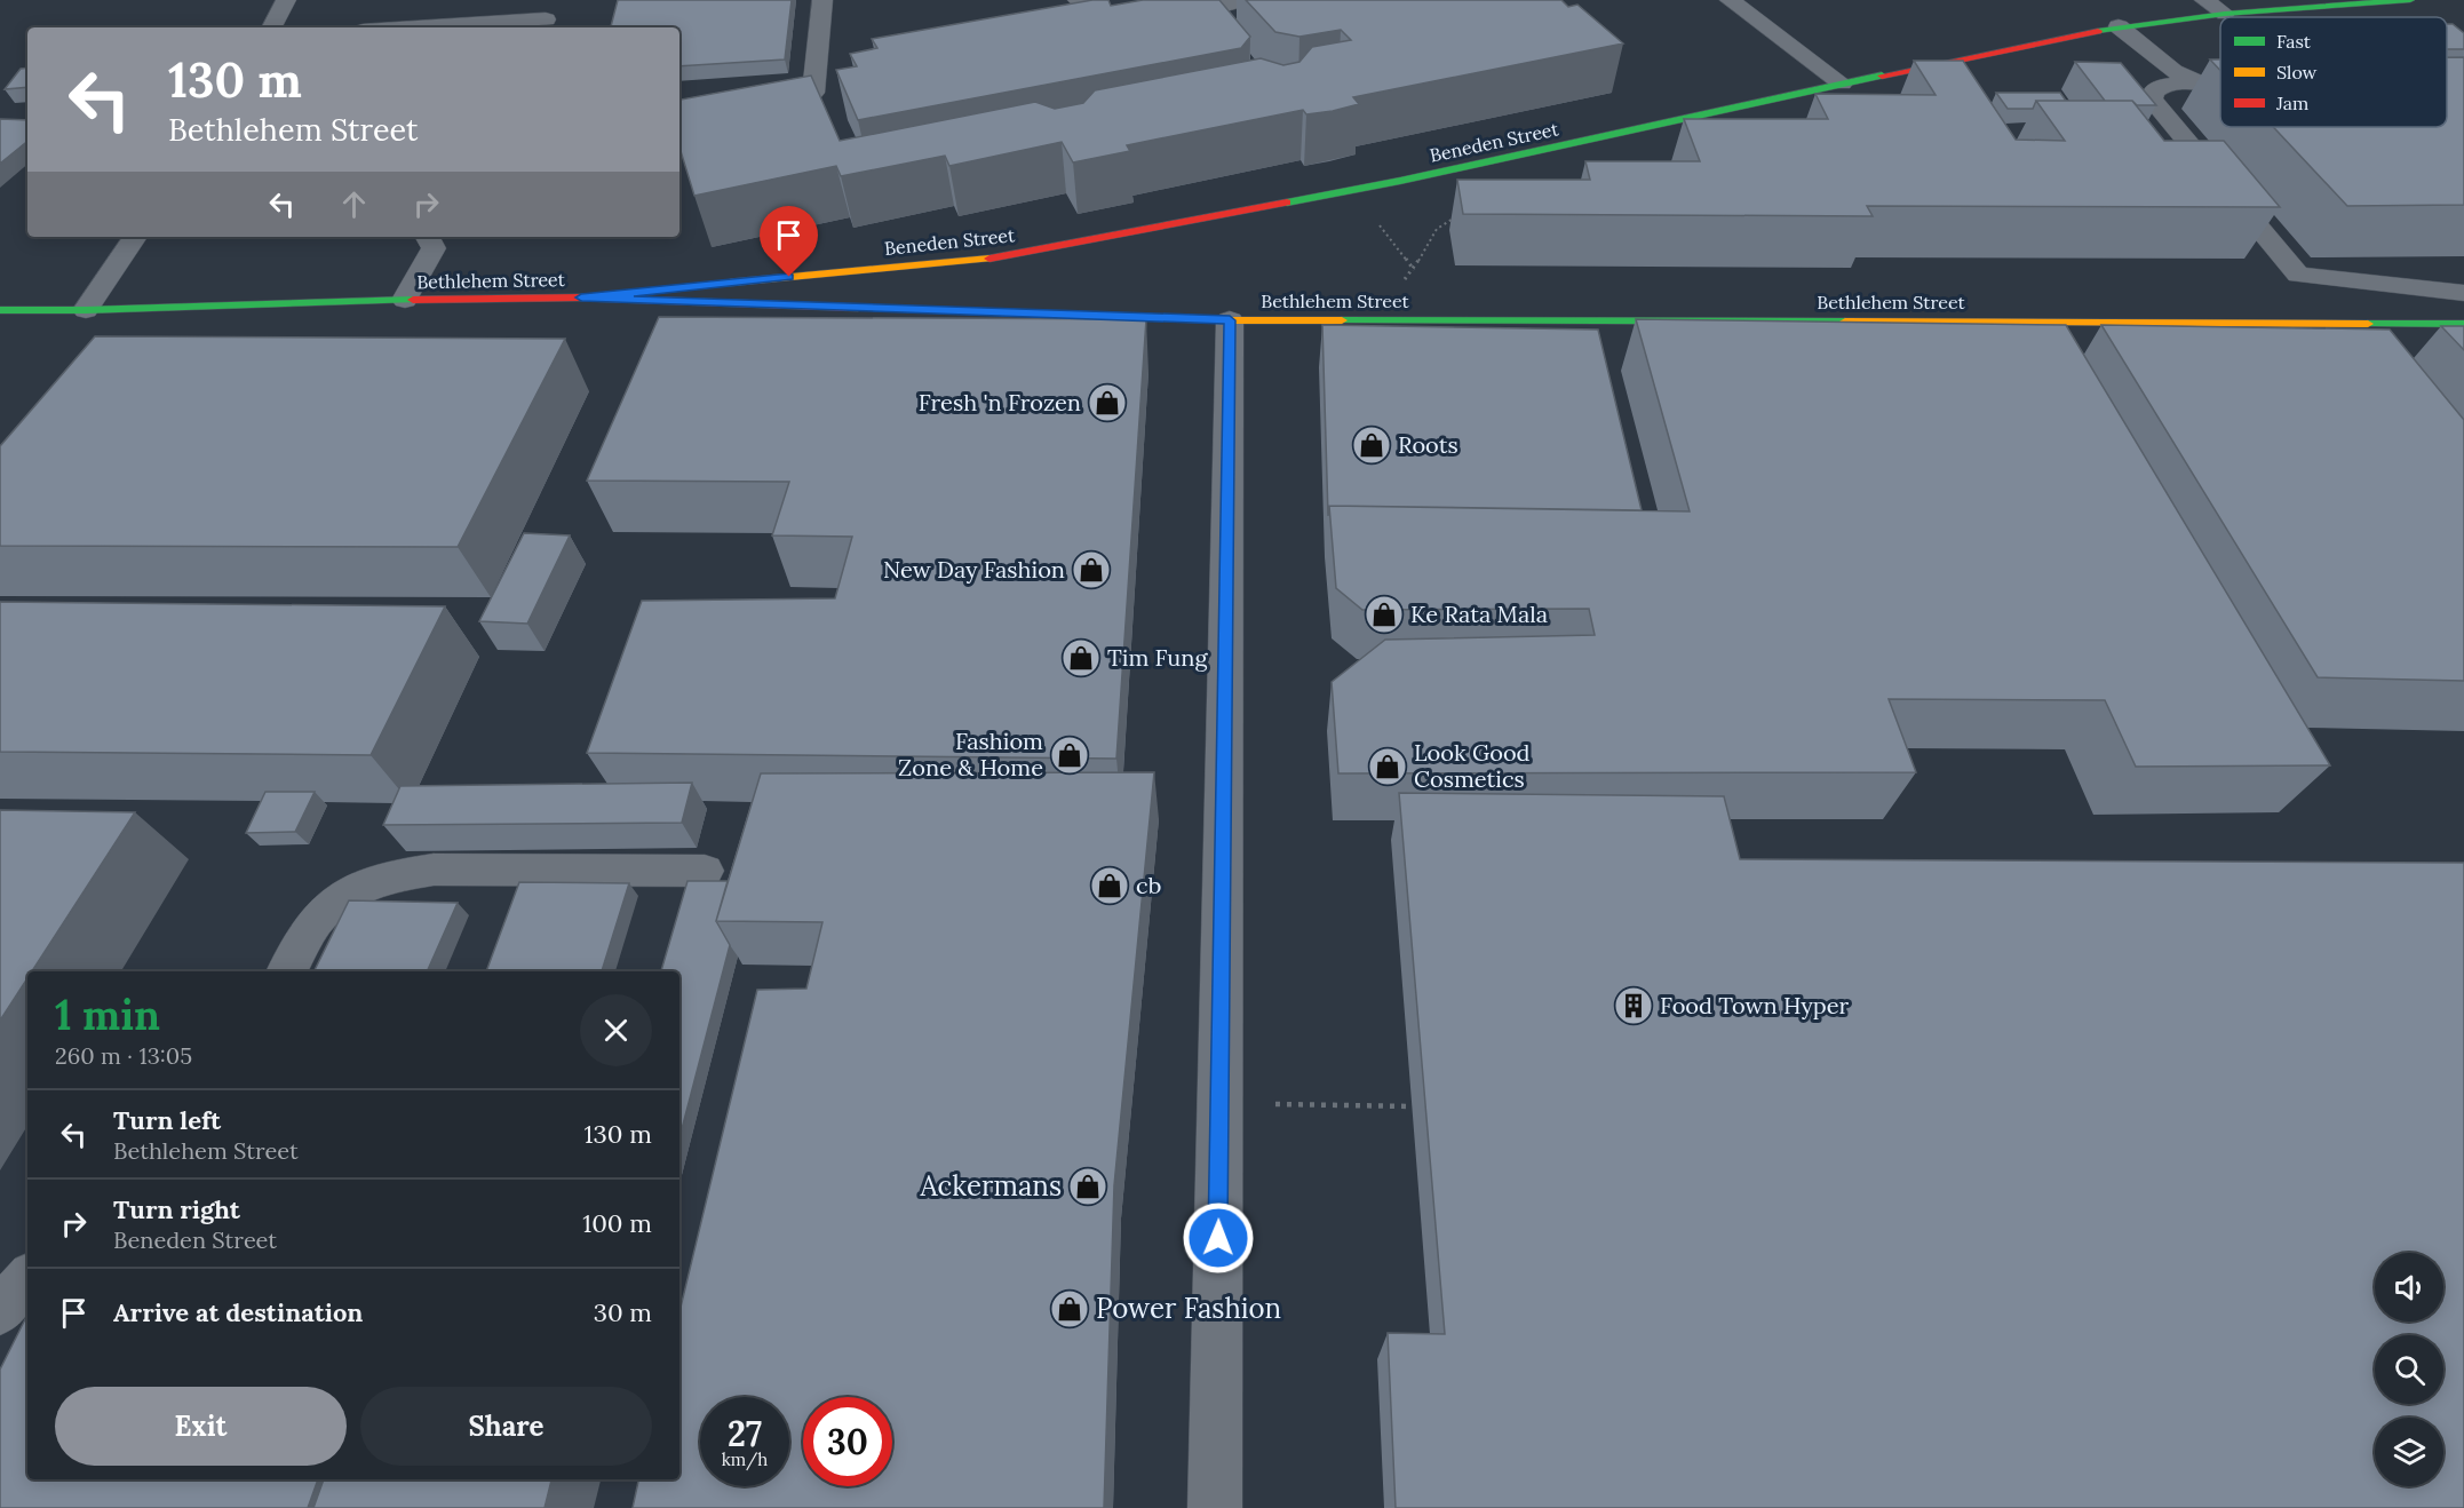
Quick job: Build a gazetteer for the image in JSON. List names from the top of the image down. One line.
{"streets":{"main road":["Beneden Street","Bethlehem Street"]},"crossings":[["Beneden Street","Bethlehem Street"]],"places":{"shop":["Fresh 'n Frozen","Roots","New Day Fashion","Ke Rata Mala","Tim Fung","Fashiom Zone & Home","Look Good Cosmetics","cb","Ackermans","Power Fashion"],"building":["Food Town Hyper"]},"legend":["Fast","Slow","Jam"],"page":{"turn":["130 m","Bethlehem Street"],"heading":["1 min","260 m · 13:05"],"list":[{"name":"Turn left","note":"Bethlehem Street","value":"130 m"},{"name":"Turn right","note":"Beneden Street","value":"100 m"},{"name":"Arrive at destination","value":"30 m"}],"buttons":["Exit","Share"],"speed":"27 km/h","limit":"30"}}
